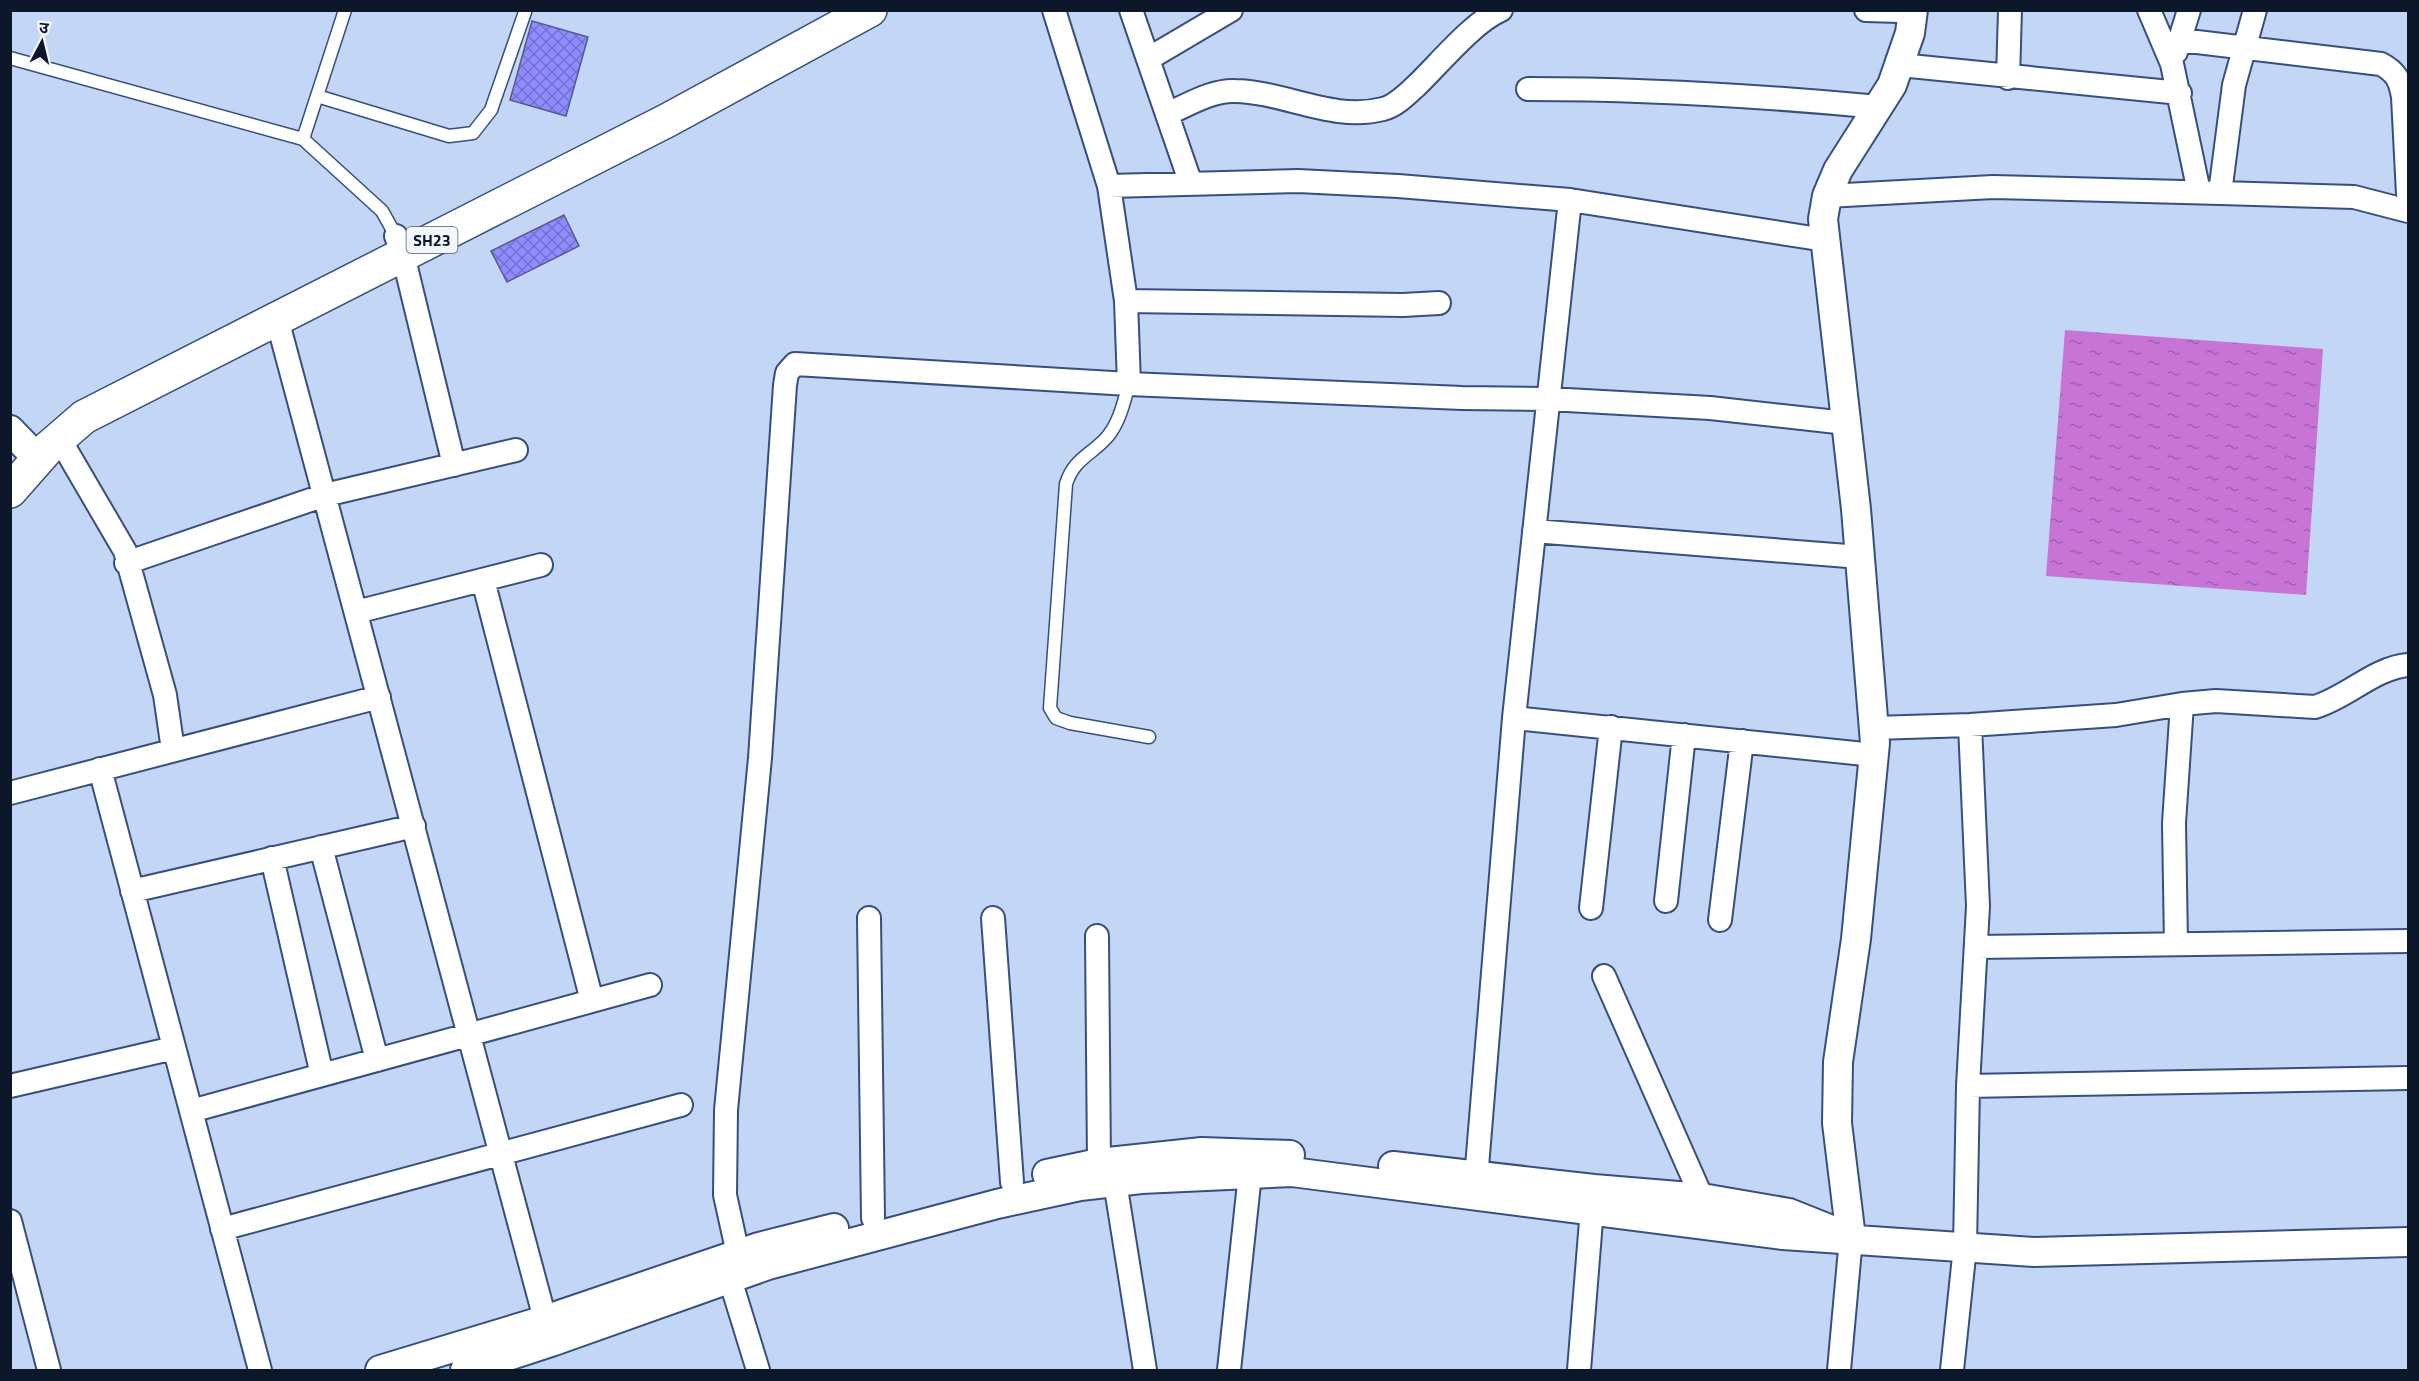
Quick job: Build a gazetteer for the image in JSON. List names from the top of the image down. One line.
{"streets":{"main road":["SH23"]},"north":"top"}
